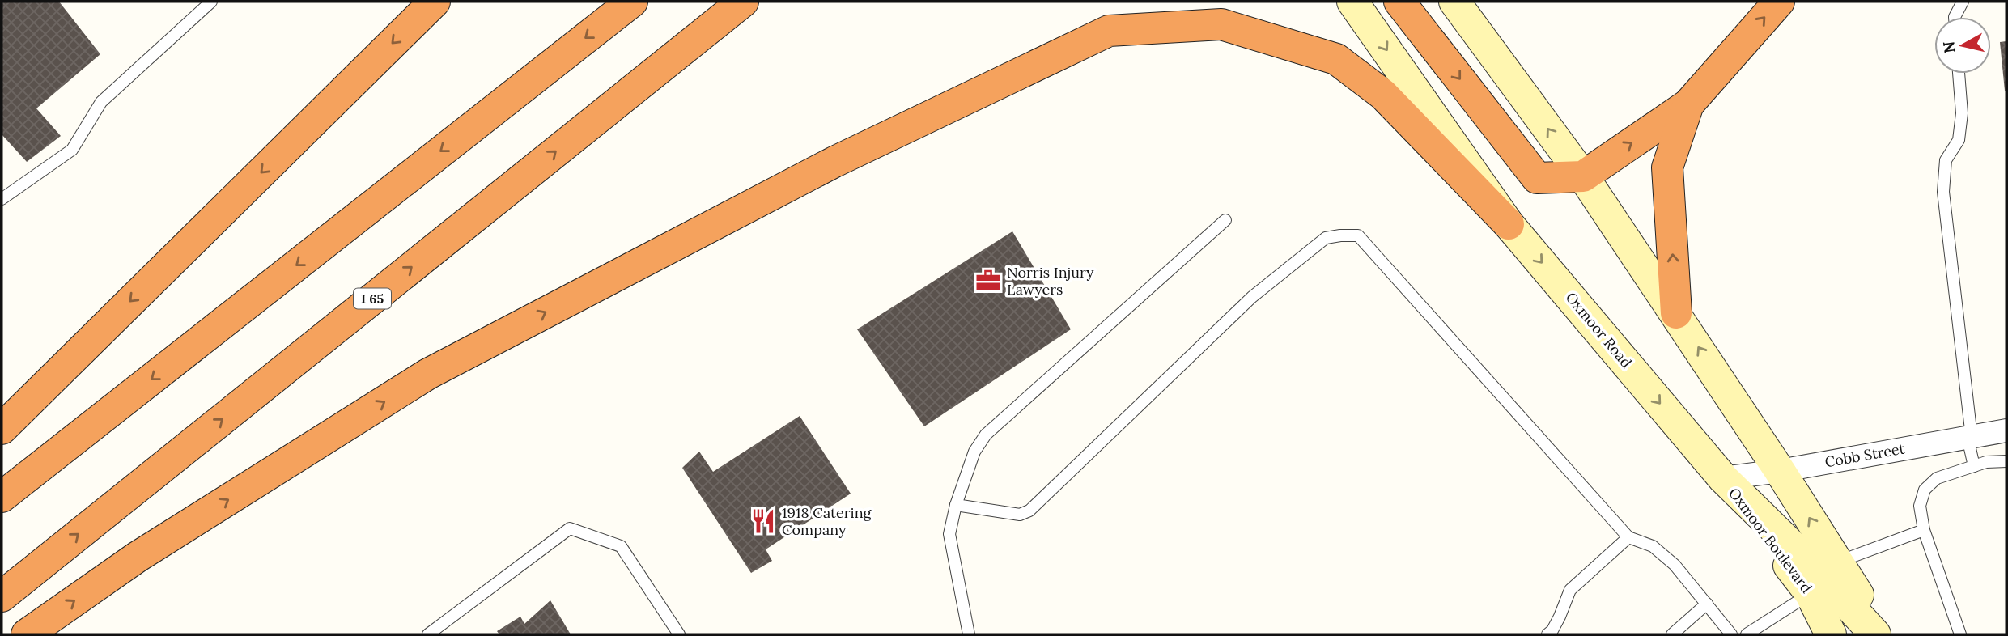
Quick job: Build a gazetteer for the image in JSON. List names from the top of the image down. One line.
{"streets":{"highway":["I 65"],"main road":["Oxmoor Road","Oxmoor Boulevard"],"street":["Cobb Street"]},"crossings":[["Oxmoor Road","Cobb Street"],["Oxmoor Road","Oxmoor Boulevard"],["Cobb Street","Oxmoor Boulevard"]],"places":{"office":["Norris Injury Lawyers"],"restaurant":["1918 Catering Company"]},"north":"left"}
